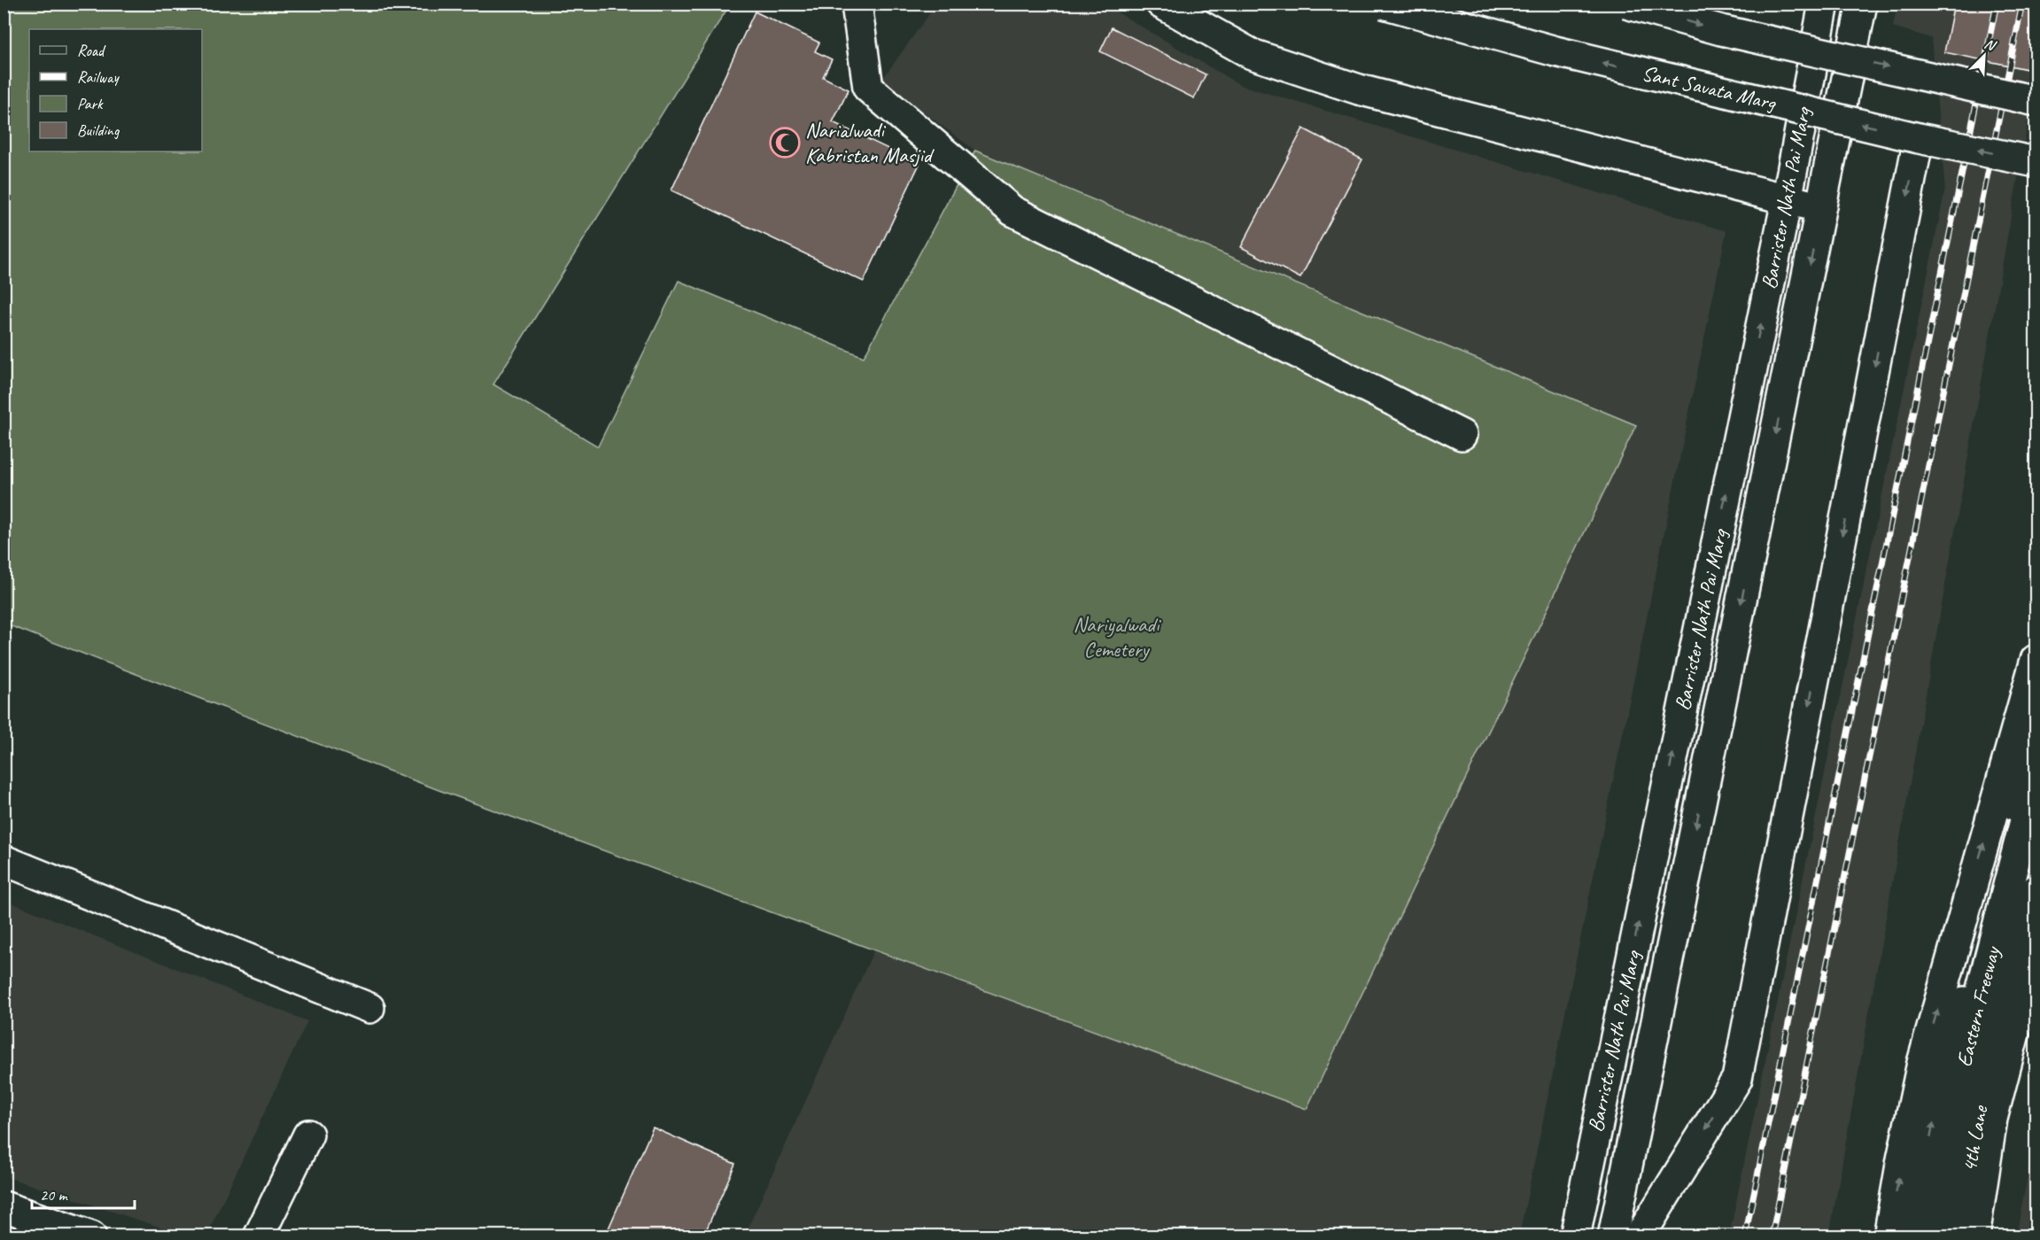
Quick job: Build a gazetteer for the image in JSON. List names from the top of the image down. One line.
{"streets":{"main road":["Sant Savata Marg","Barrister Nath Pai Marg","Eastern Freeway","4th Lane"]},"parks":["Nariyalwadi Cemetery"],"places":{"mosque":["Narialwadi Kabristan Masjid"]},"legend":["Road","Railway","Park","Building"],"scale_bar":"20 m","north":"top right"}
